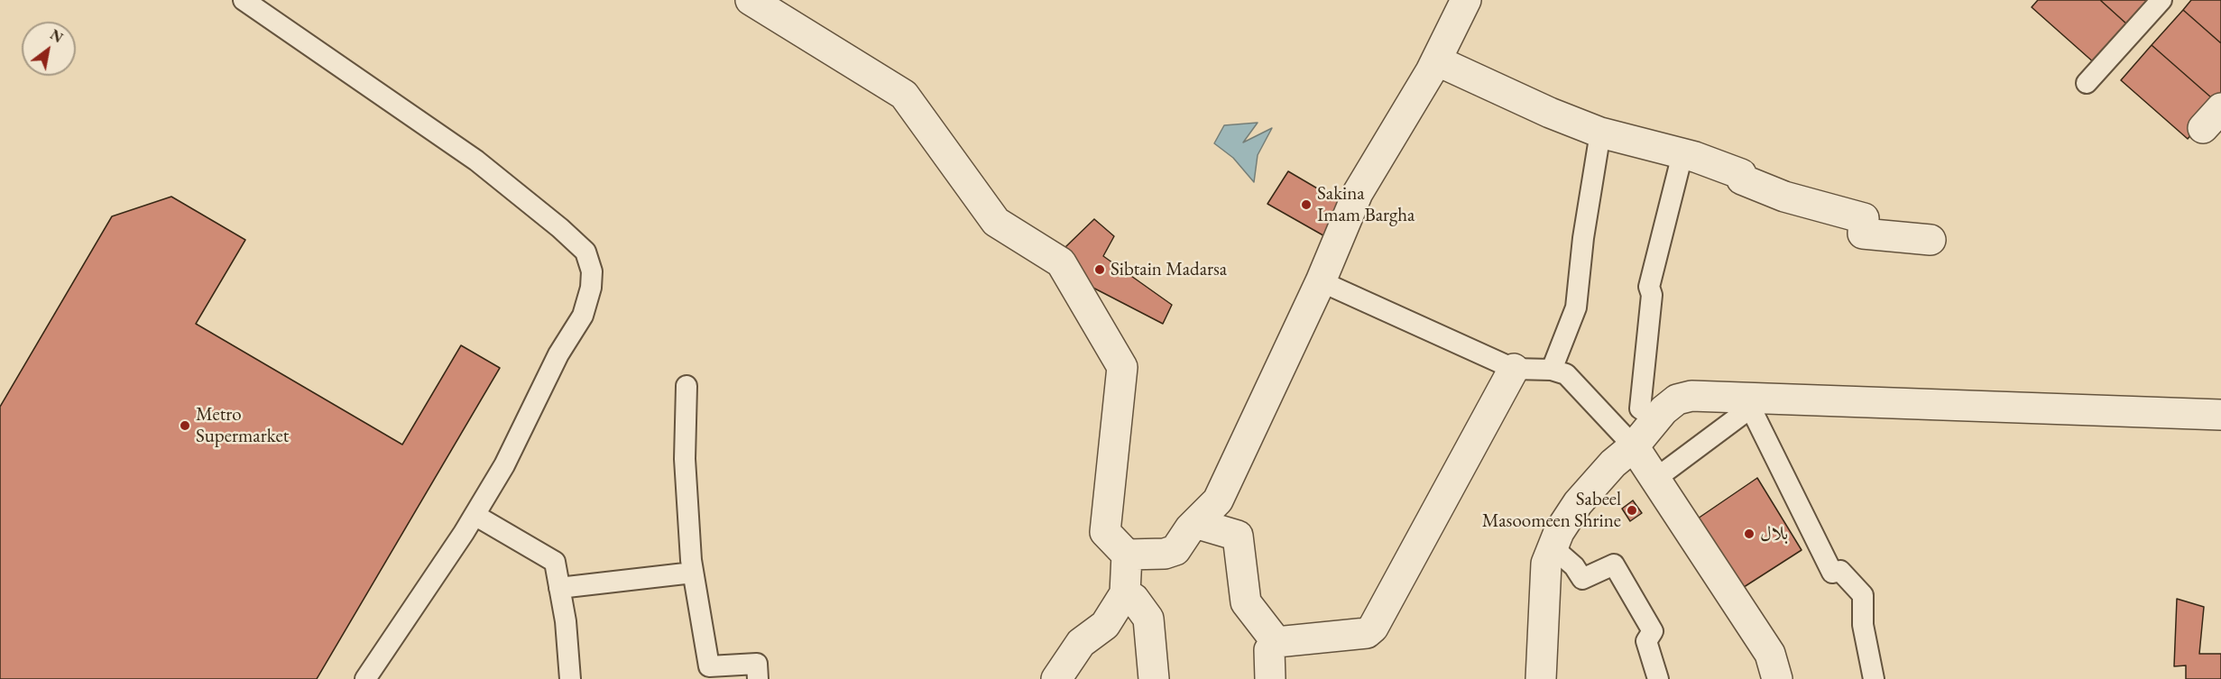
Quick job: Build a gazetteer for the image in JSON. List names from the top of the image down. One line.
{"places":["Sakina Imam Bargha","Sibtain Madarsa","Metro Supermarket","Sabeel Masoomeen Shrine","بلال"],"north":"top right"}
